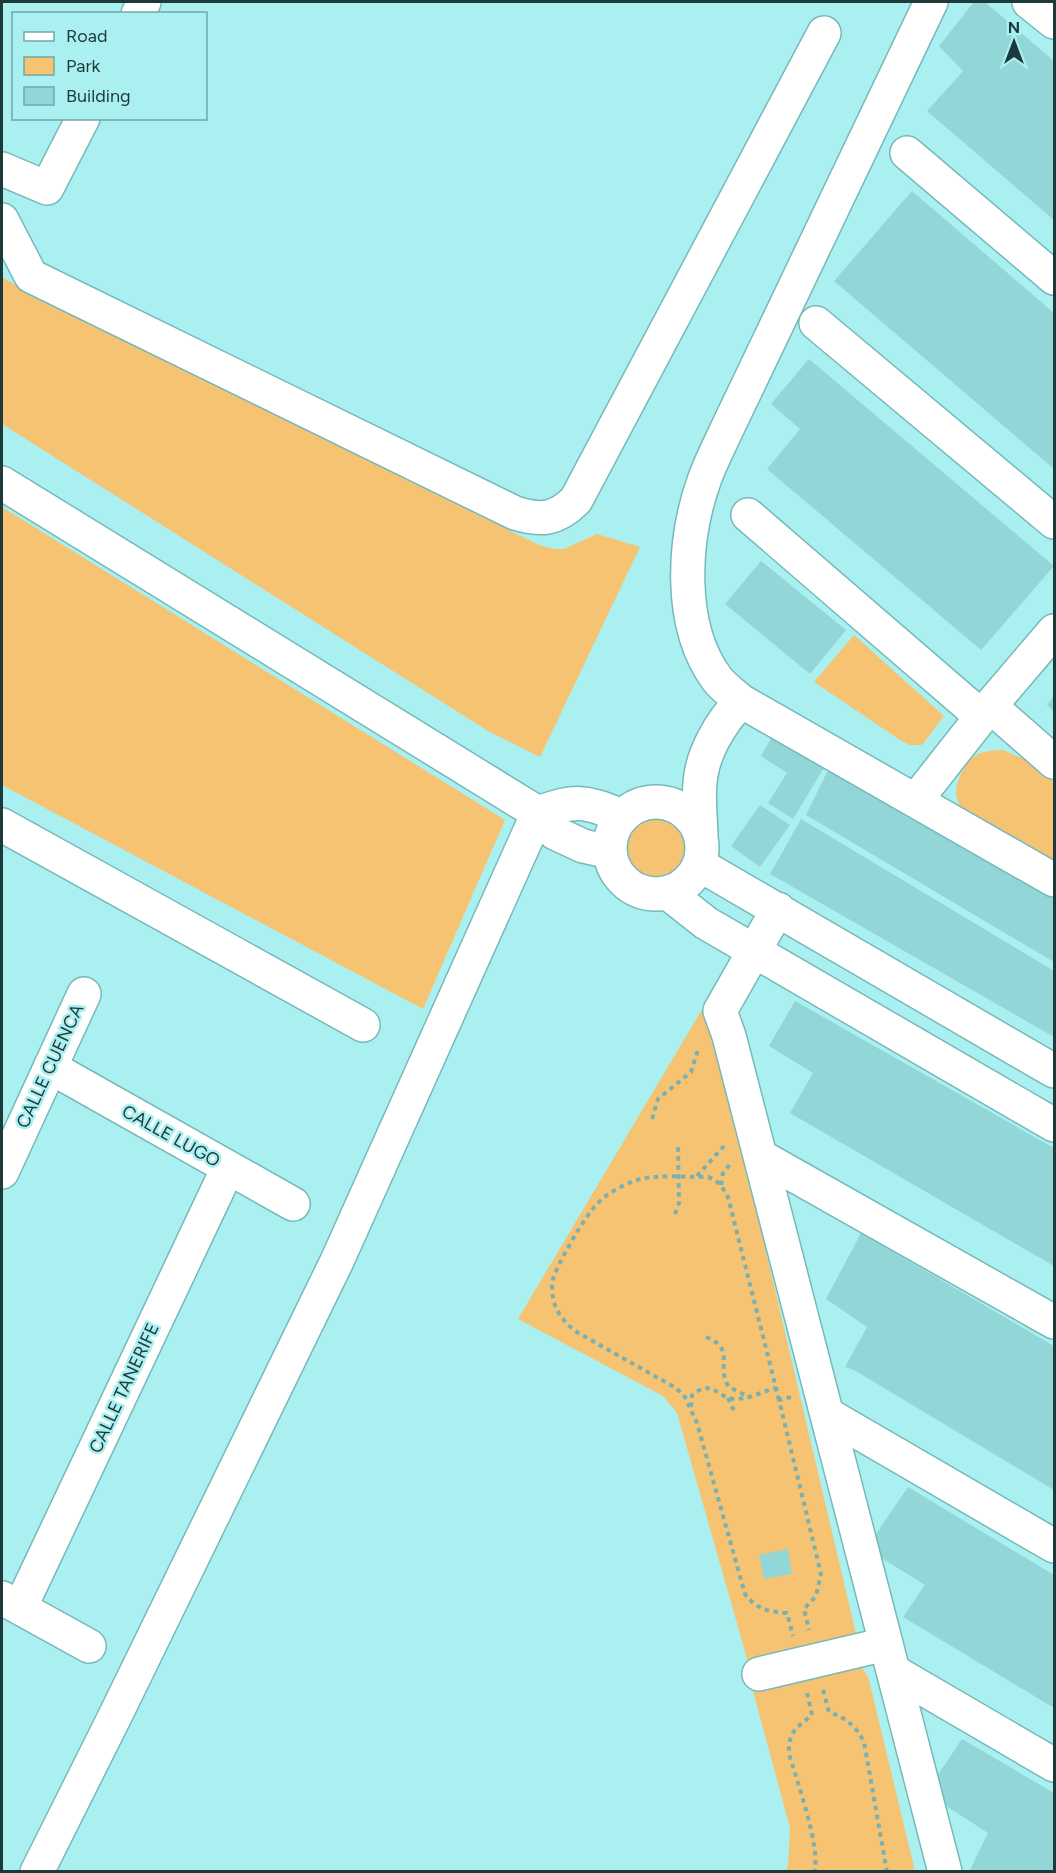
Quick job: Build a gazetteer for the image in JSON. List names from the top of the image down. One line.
{"streets":{"street":["CALLE CUENCA","CALLE LUGO","CALLE TANERIFE"]},"crossings":[["CALLE CUENCA","CALLE LUGO"],["CALLE LUGO","CALLE TANERIFE"]],"legend":["Road","Park","Building"],"north":"top"}
